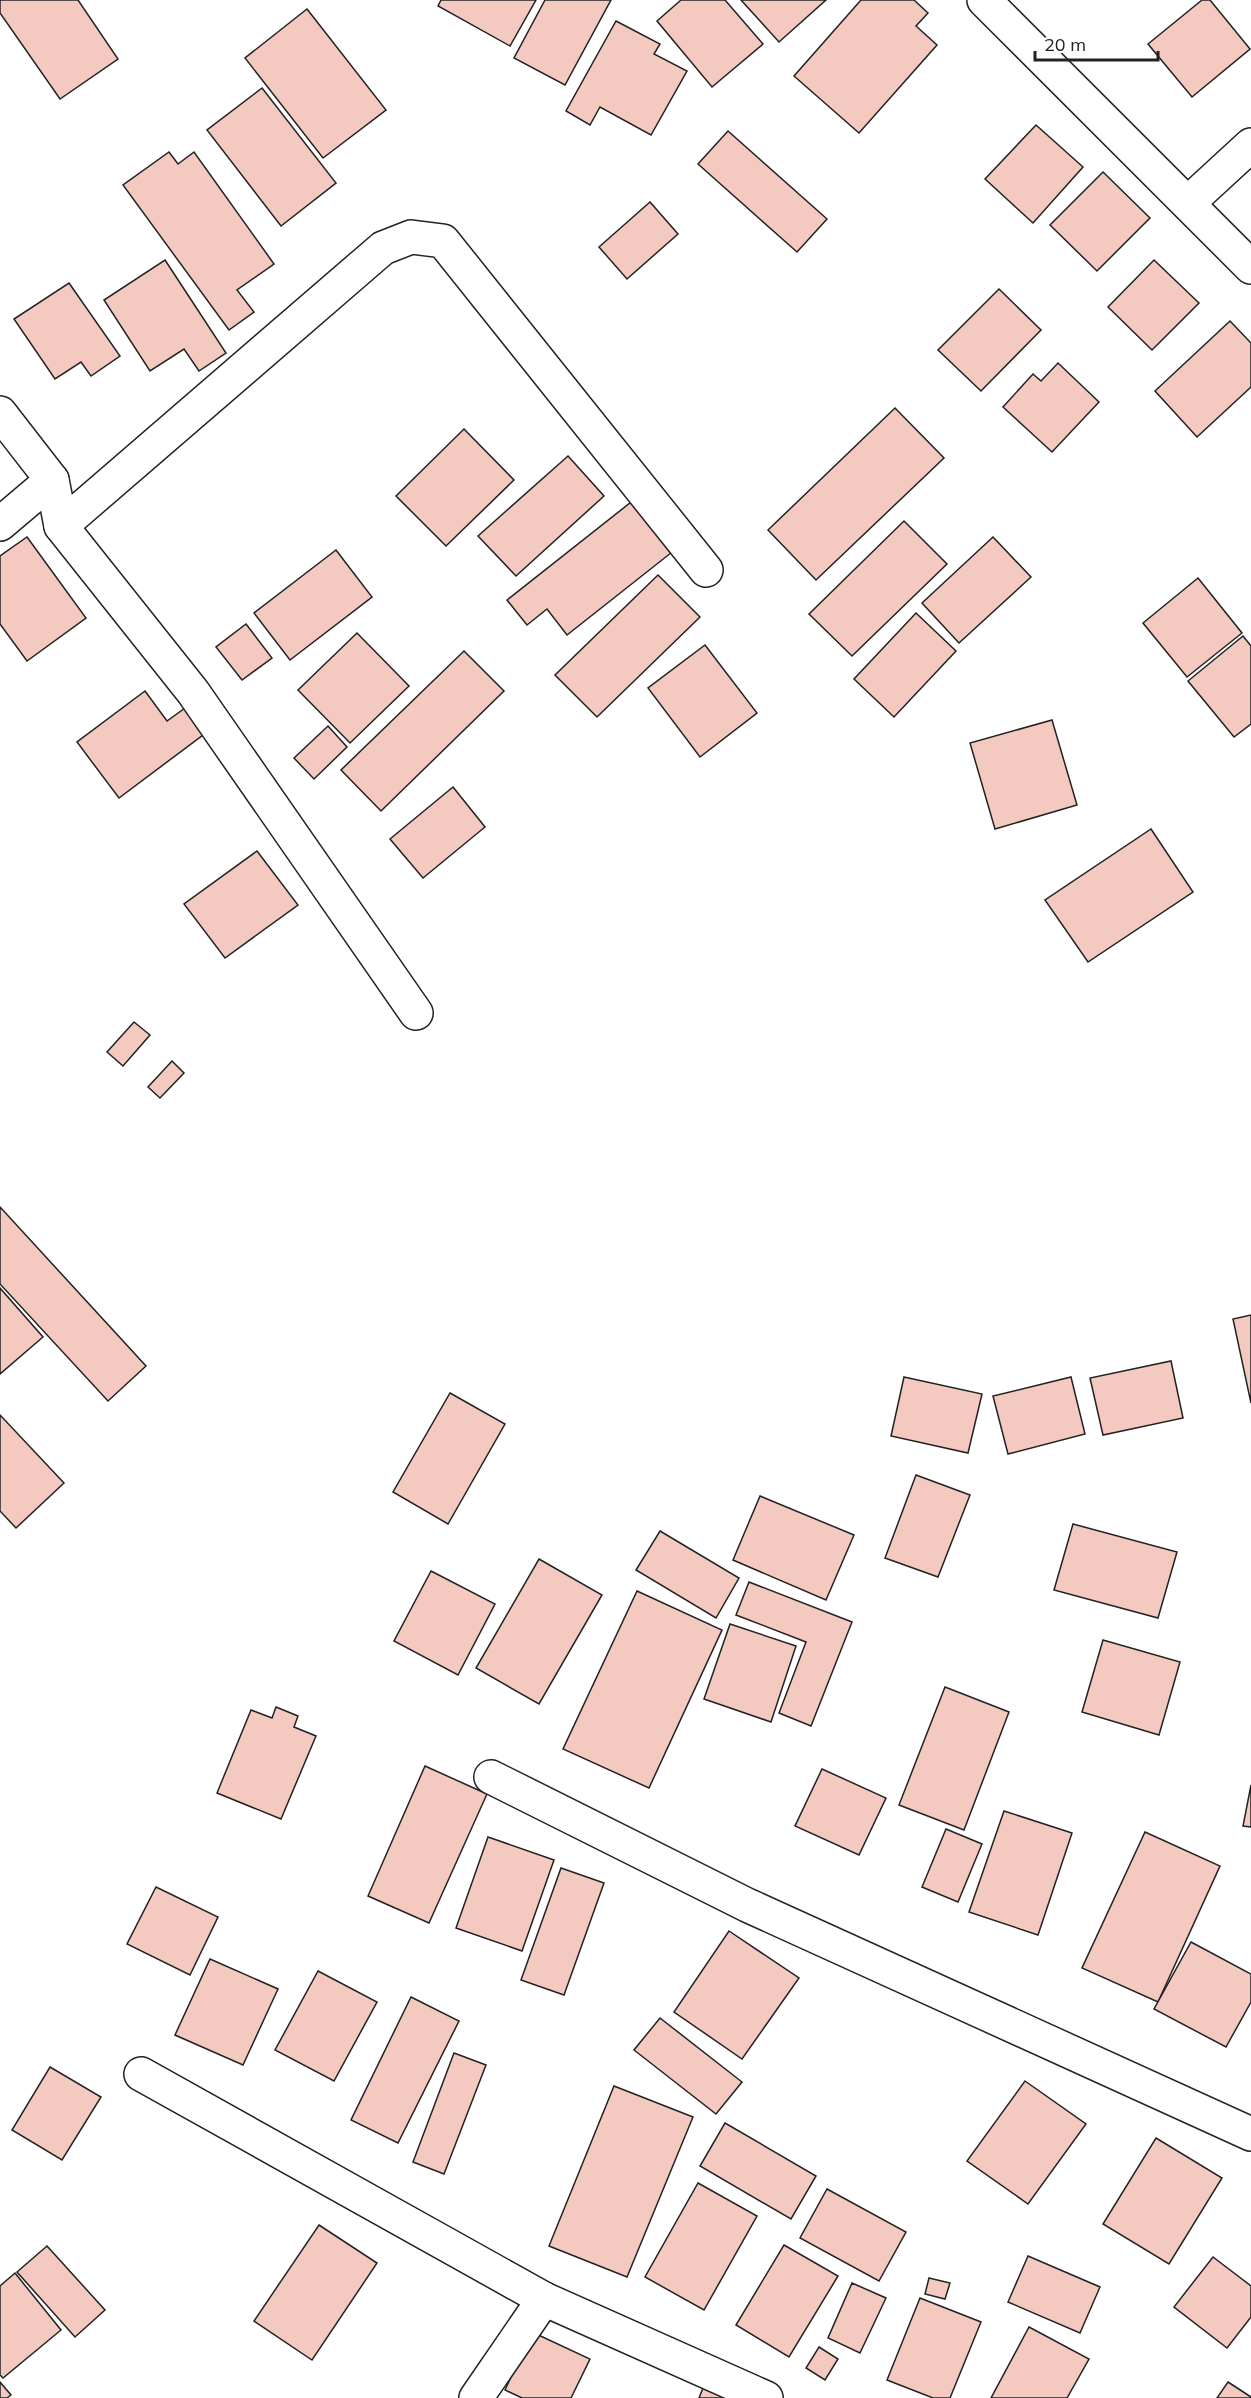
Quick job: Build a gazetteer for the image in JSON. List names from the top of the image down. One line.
{"scale_bar":"20 m"}
